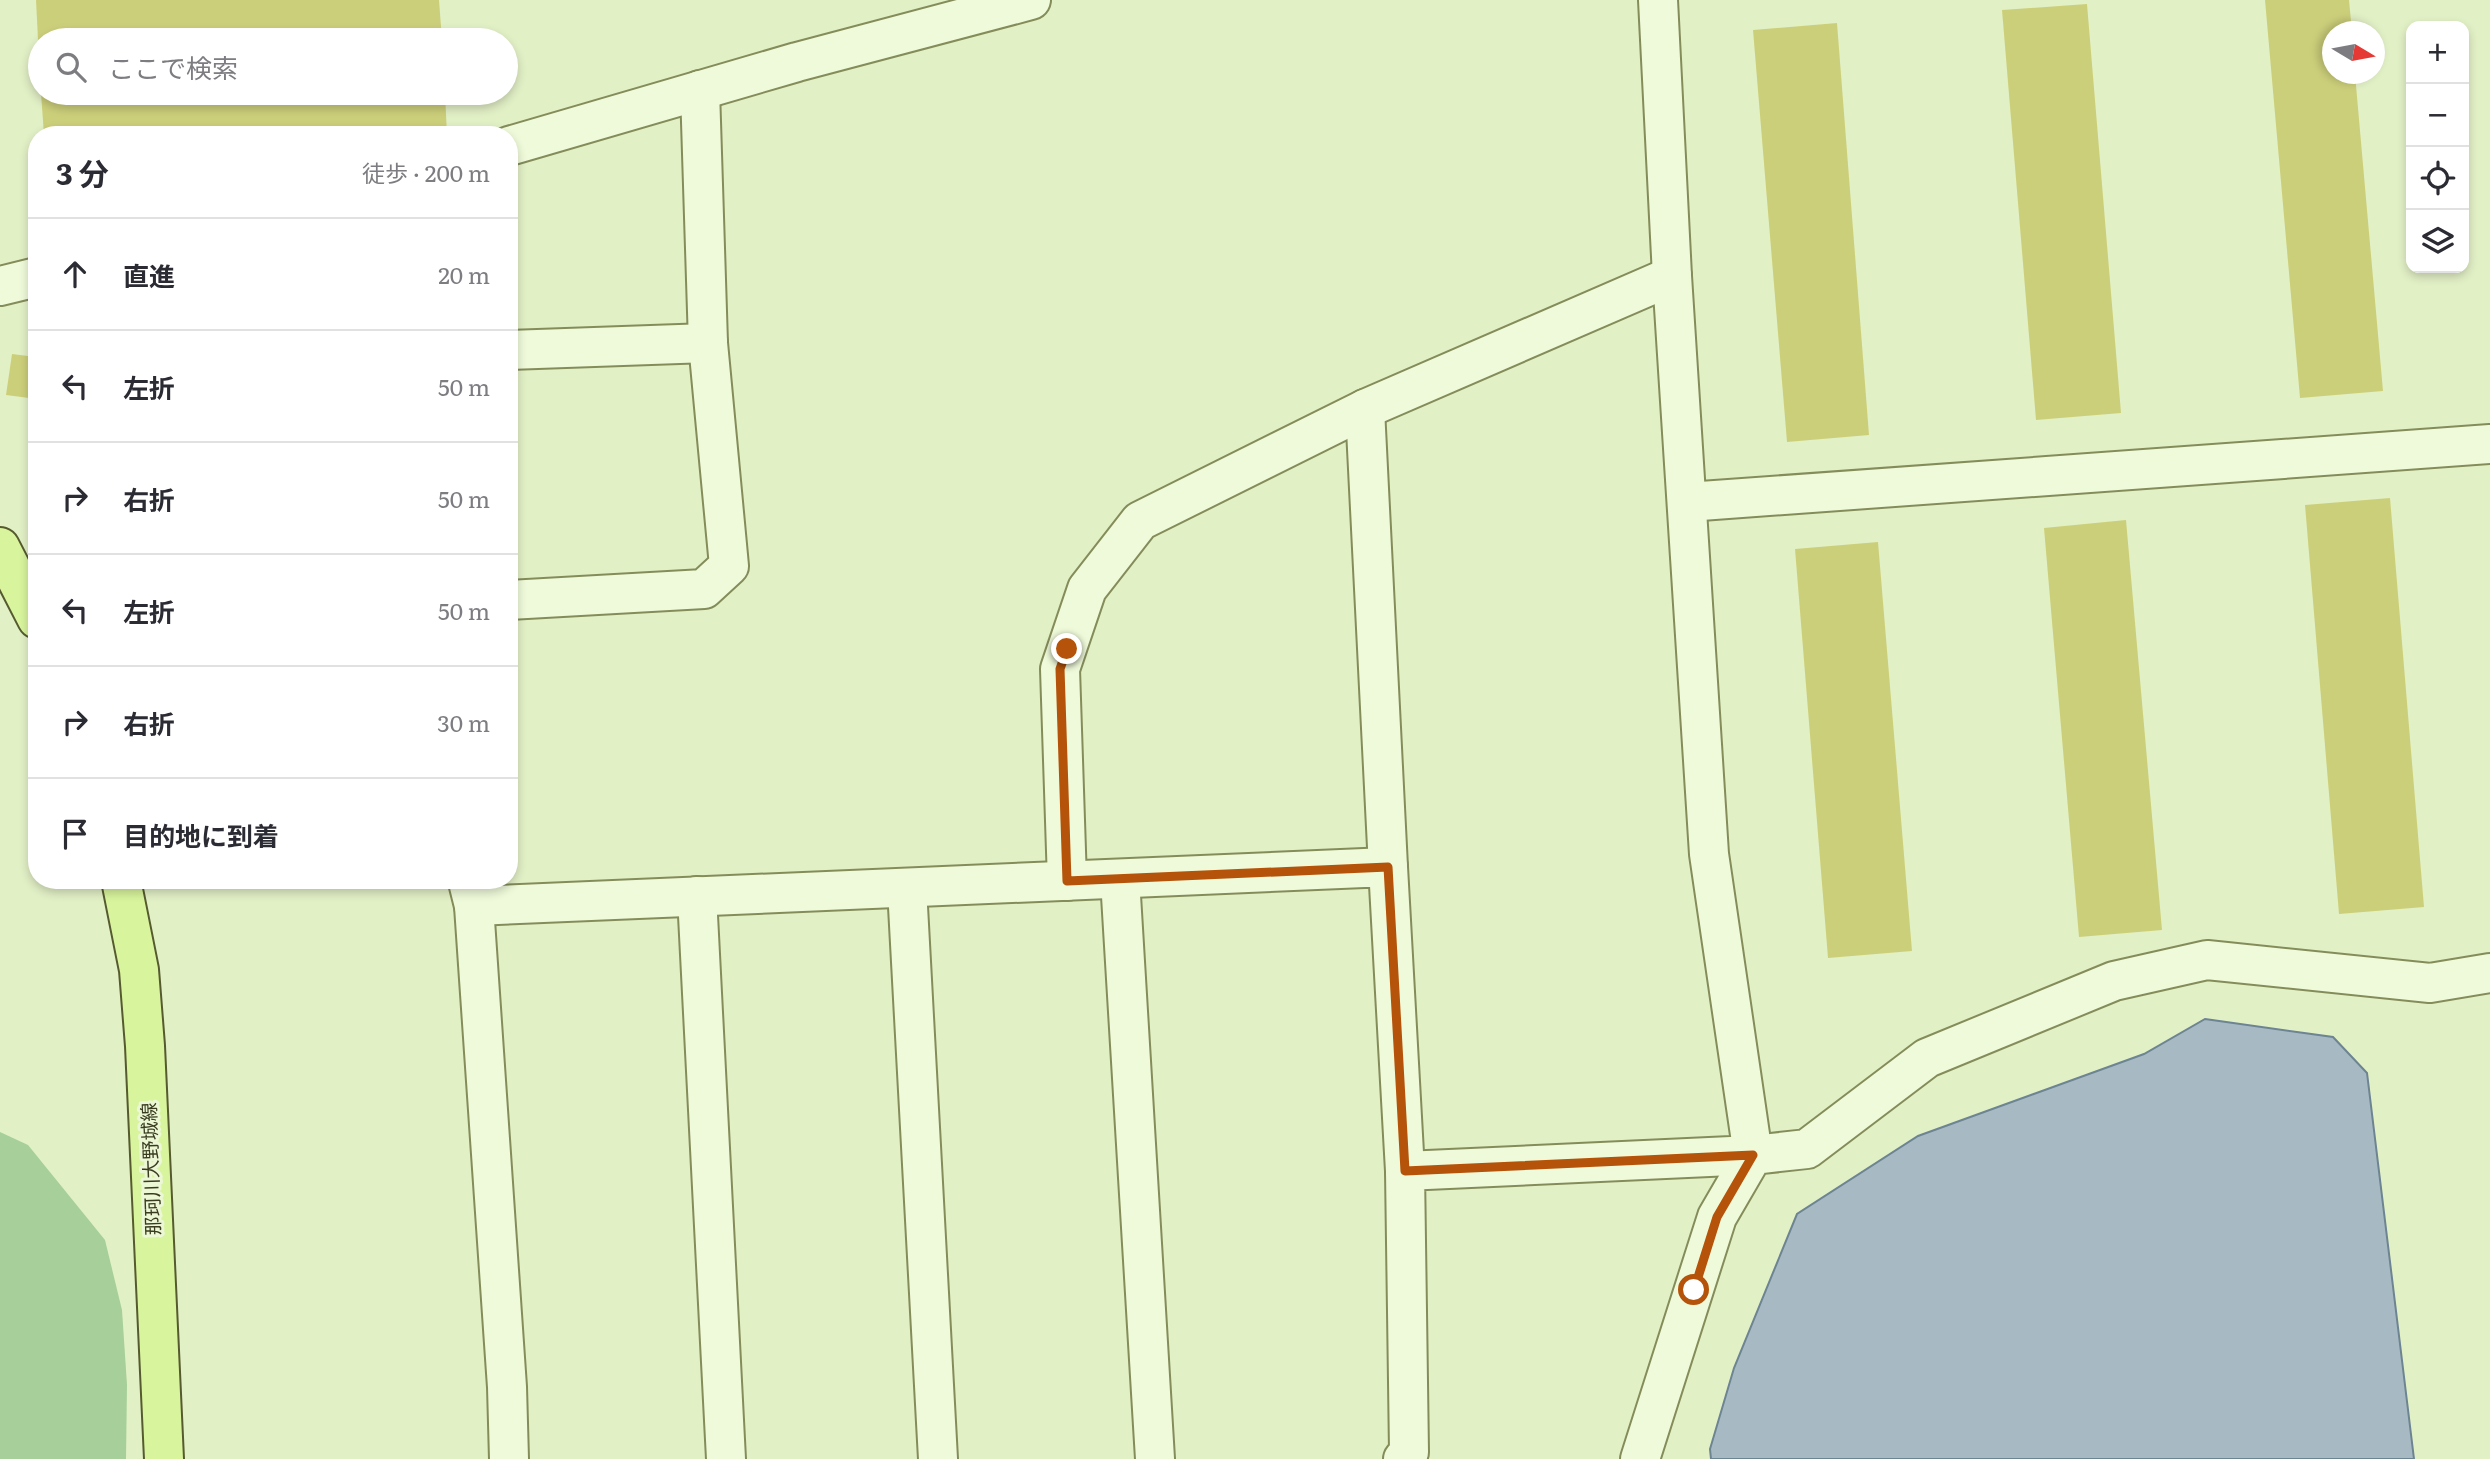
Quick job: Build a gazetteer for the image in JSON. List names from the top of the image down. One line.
{"streets":{"main road":["那珂川大野城線"]},"north":"right","page":{"map_buttons":["+","−"],"search":"ここで検索","heading":["3 分","徒歩 · 200 m"],"list":[["直進","20 m"],["左折","50 m"],["右折","50 m"],["左折","50 m"],["右折","30 m"],"目的地に到着"]}}
